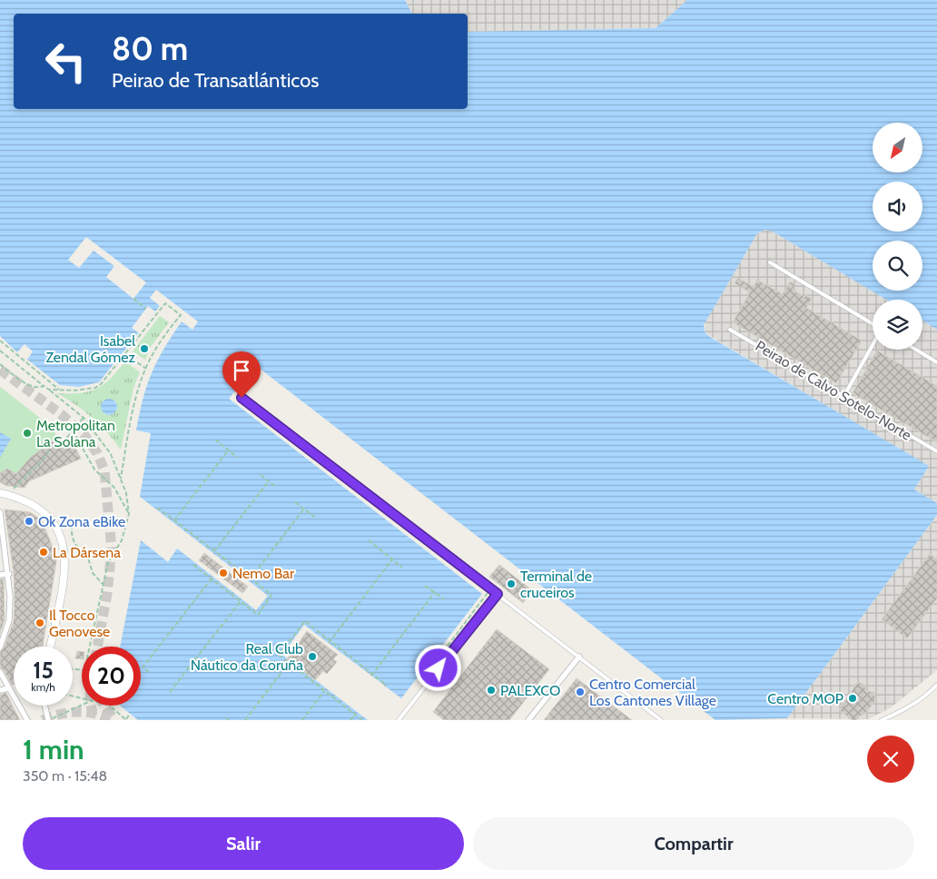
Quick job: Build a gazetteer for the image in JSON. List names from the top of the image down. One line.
{"streets":{"lane":["Peirao de Calvo Sotelo-Norte"]},"places":["Isabel Zendal Gómez","Metropolitan La Solana","Ok Zona eBike","La Dársena","Nemo Bar","Terminal de cruceiros","Il Tocco Genovese","Real Club Náutico da Coruña","PALEXCO","Centro Comercial Los Cantones Village","Centro MOP"],"north":"bottom left","page":{"turn":["80 m","Peirao de Transatlánticos"],"speed":"15 km/h","limit":"20","heading":["1 min","350 m · 15:48"],"buttons":["Salir","Compartir"]}}
